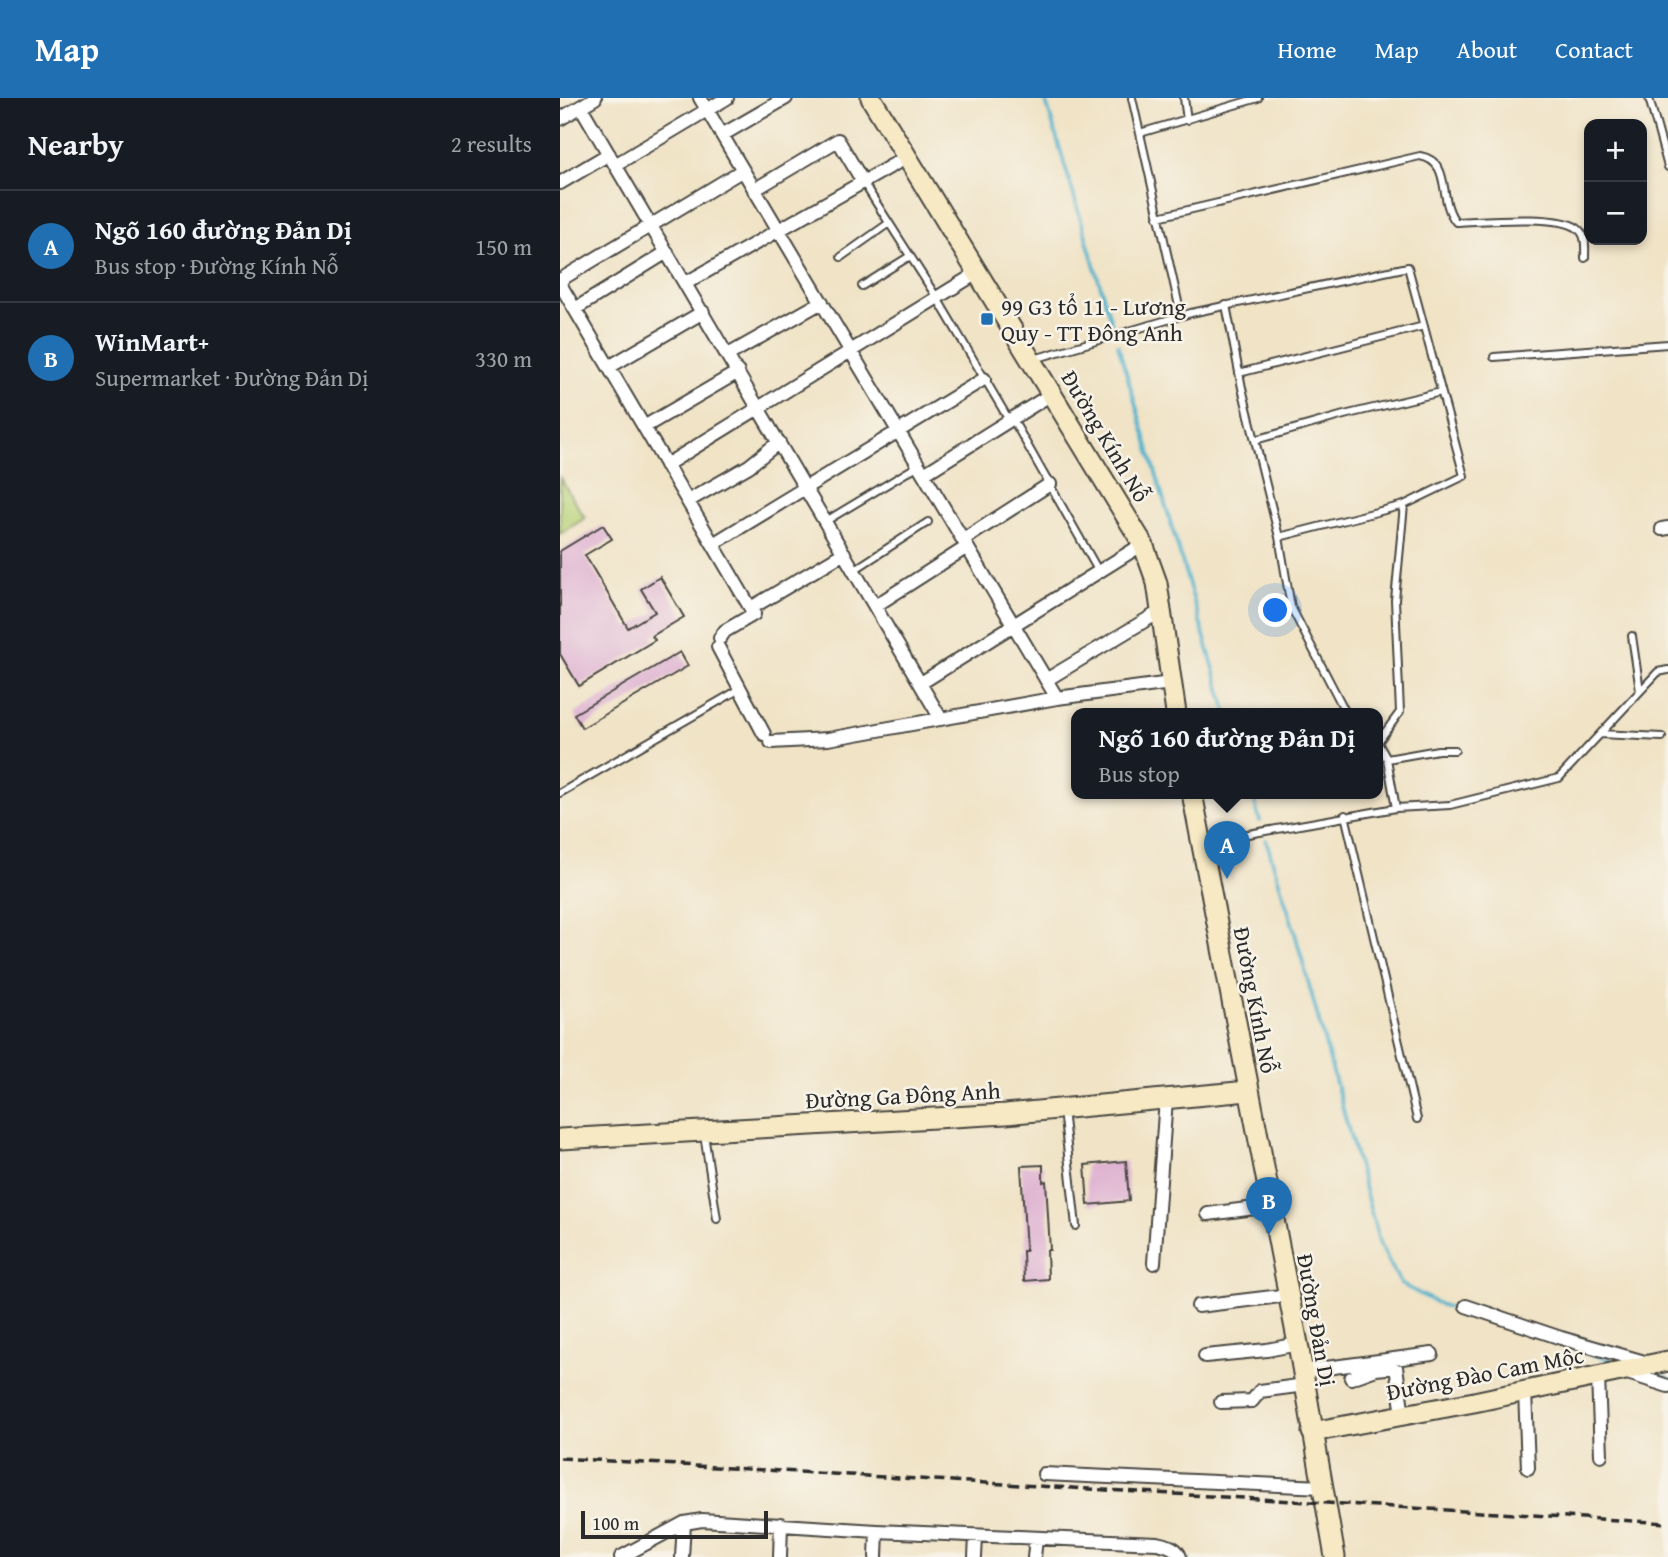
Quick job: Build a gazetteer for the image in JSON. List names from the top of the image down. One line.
{"streets":{"street":["Đường Kính Nỗ","Đường Ga Đông Anh","Đường Đản Dị","Đường Đào Cam Mộc"]},"crossings":[["Đường Kính Nỗ","Đường Ga Đông Anh"],["Đường Kính Nỗ","Đường Đản Dị"],["Đường Ga Đông Anh","Đường Đản Dị"],["Đường Đản Dị","Đường Đào Cam Mộc"]],"places":{"transit":["99 G3 tổ 11 - Lương Quy - TT Đông Anh"]},"scale_bar":"100 m","page":{"header":"Map","nav":["Home","Map","About","Contact"],"heading":["Nearby","2 results"],"map_buttons":["+","−"],"list":[{"mark":"A","name":"Ngõ 160 đường Đản Dị","note":"Bus stop · Đường Kính Nỗ","value":"150 m"},{"mark":"B","name":"WinMart+","note":"Supermarket · Đường Đản Dị","value":"330 m"}],"popup":["Ngõ 160 đường Đản Dị","Bus stop"],"pins":["A","B"],"scale":"100 m"}}
